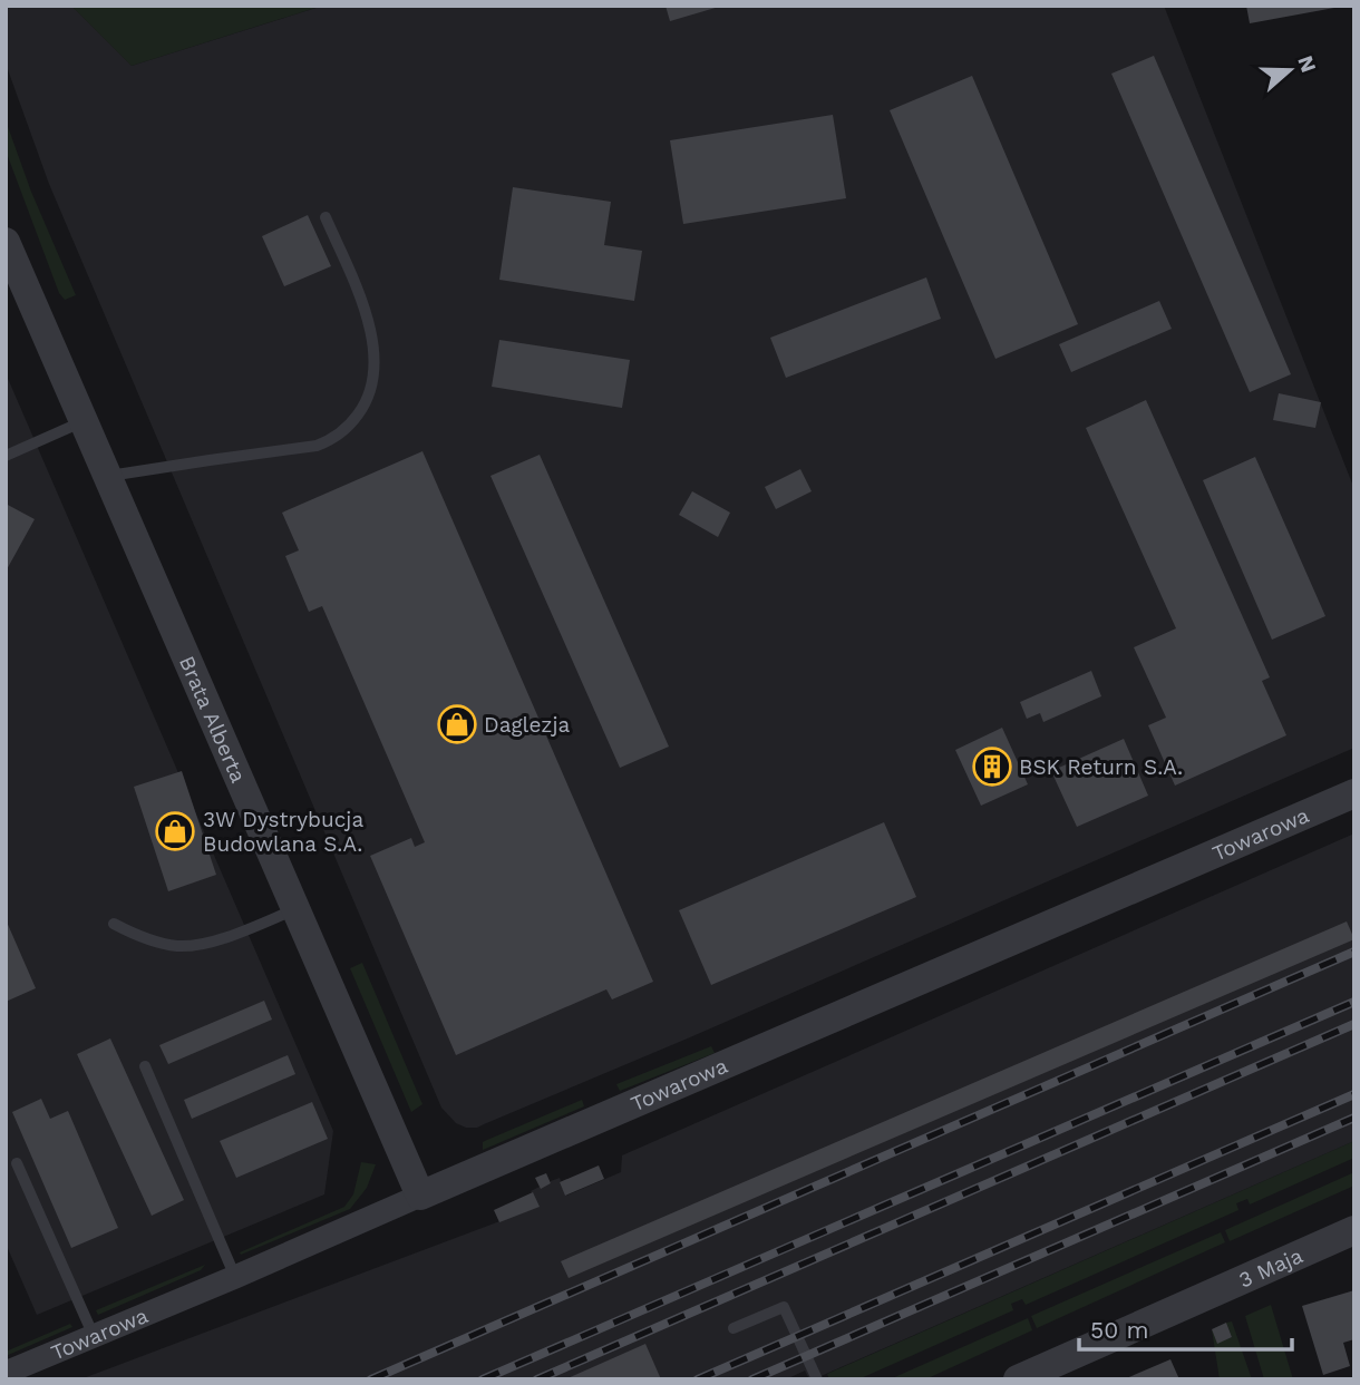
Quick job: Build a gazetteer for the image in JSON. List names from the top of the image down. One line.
{"streets":{"street":["Brata Alberta","Towarowa","3 Maja"]},"crossings":[["Brata Alberta","Towarowa"]],"places":{"shop":["Daglezja","3W Dystrybucja Budowlana S.A."],"building":["BSK Return S.A."]},"scale_bar":"50 m","north":"right"}
